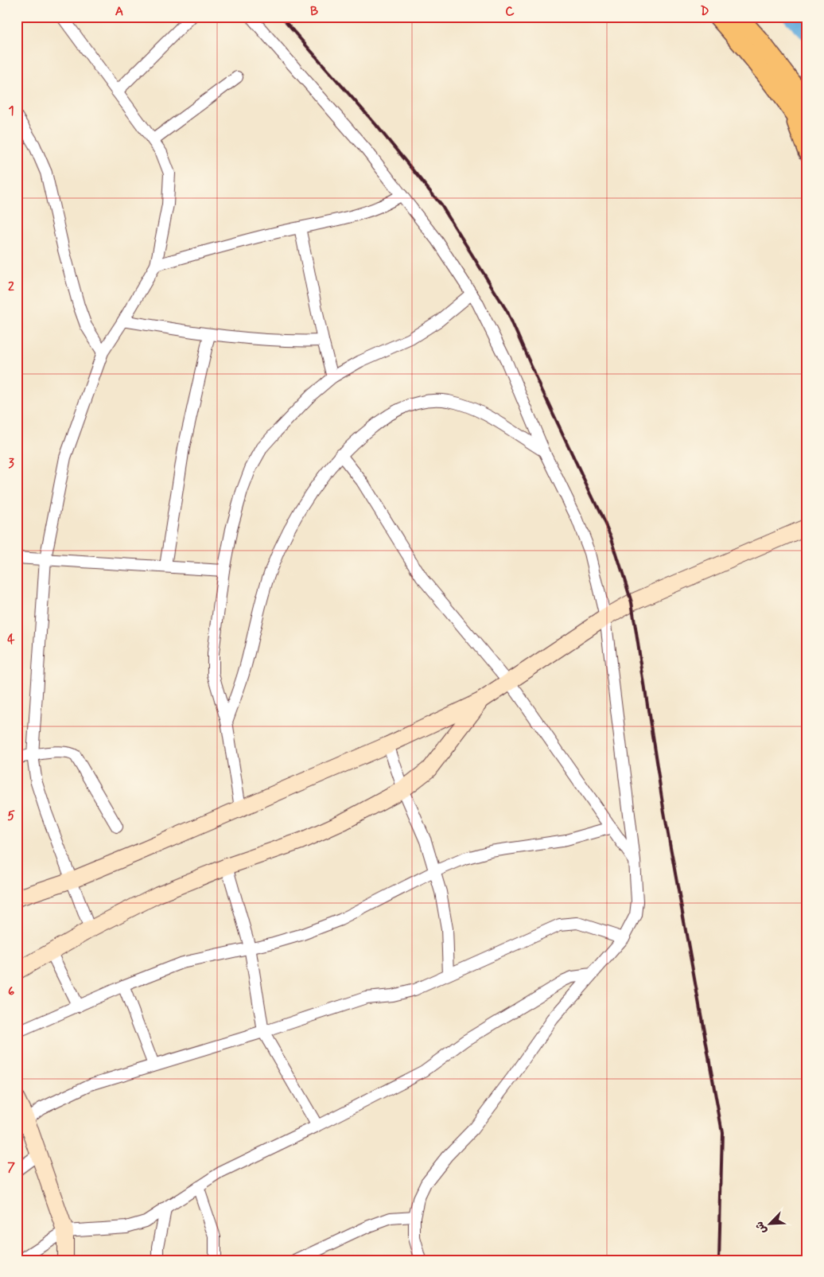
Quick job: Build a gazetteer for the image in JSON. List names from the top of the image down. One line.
{"north":"bottom left","grid":{"columns":["A","B","C","D"],"rows":["1","2","3","4","5","6","7"]}}
